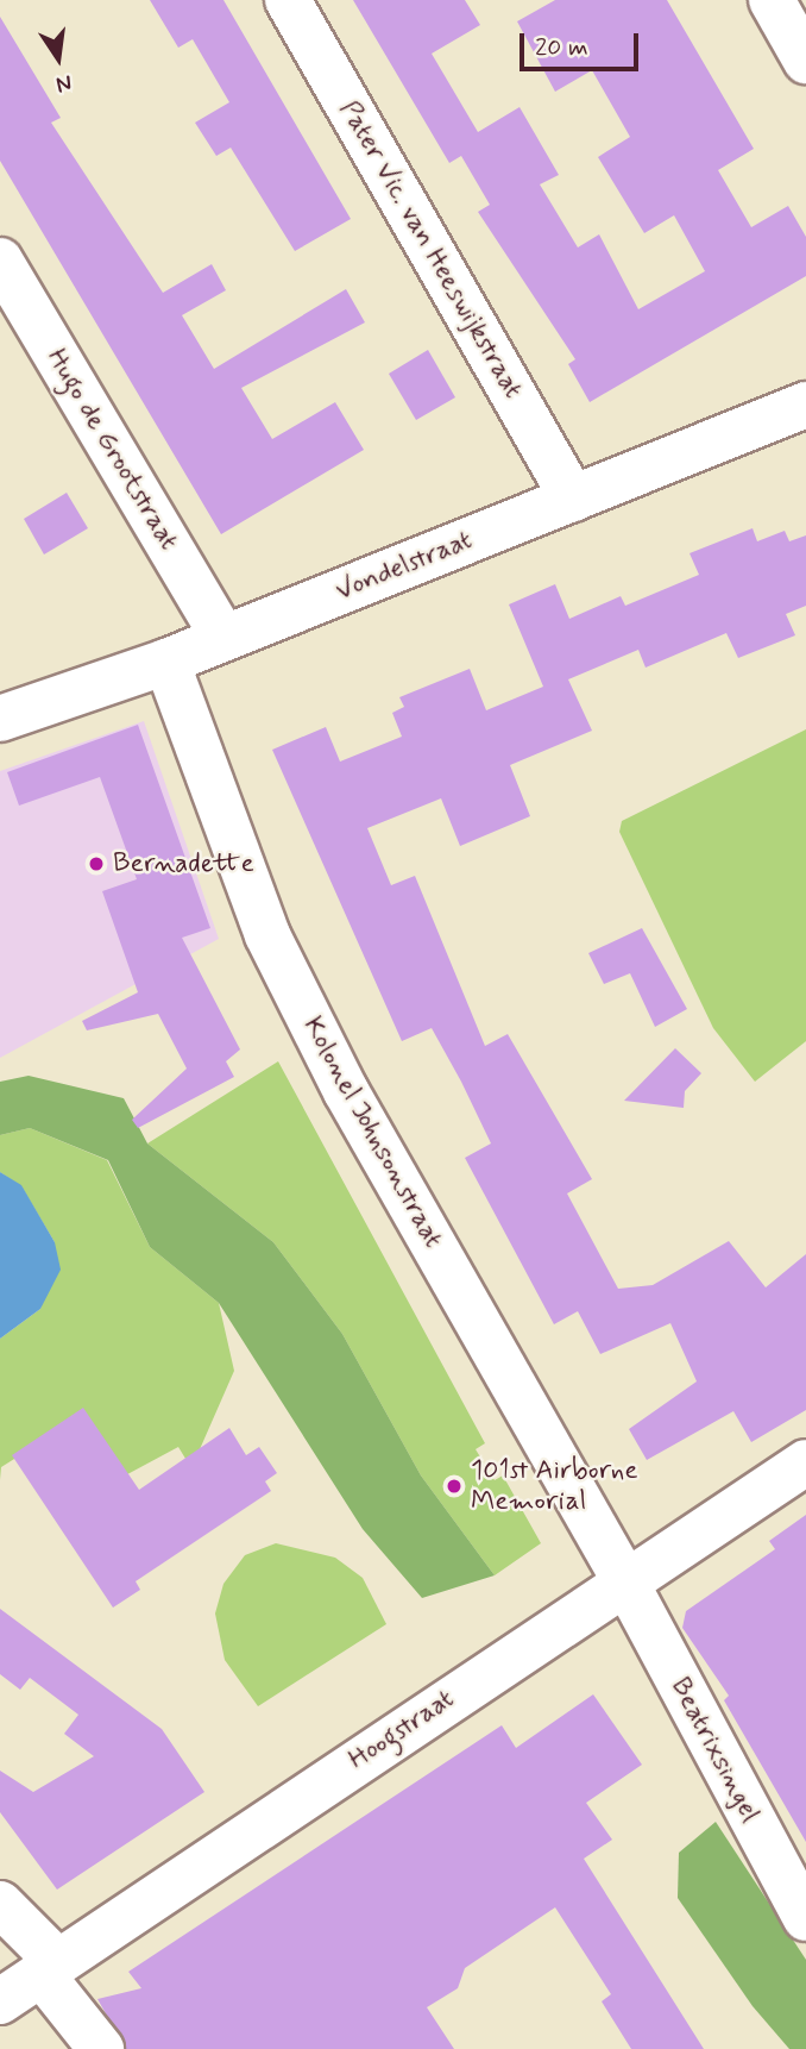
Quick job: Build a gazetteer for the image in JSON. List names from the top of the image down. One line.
{"streets":{"street":["Pater Vic. van Heeswijkstraat","Hugo de Grootstraat","Vondelstraat","Kolonel Johnsonstraat","Hoogstraat","Beatrixsingel"]},"crossings":[["Pater Vic. van Heeswijkstraat","Vondelstraat"],["Hugo de Grootstraat","Vondelstraat"],["Vondelstraat","Kolonel Johnsonstraat"],["Kolonel Johnsonstraat","Hoogstraat"],["Kolonel Johnsonstraat","Beatrixsingel"],["Hoogstraat","Beatrixsingel"]],"places":["Bernadette","101st Airborne Memorial"],"scale_bar":"20 m","north":"bottom"}
